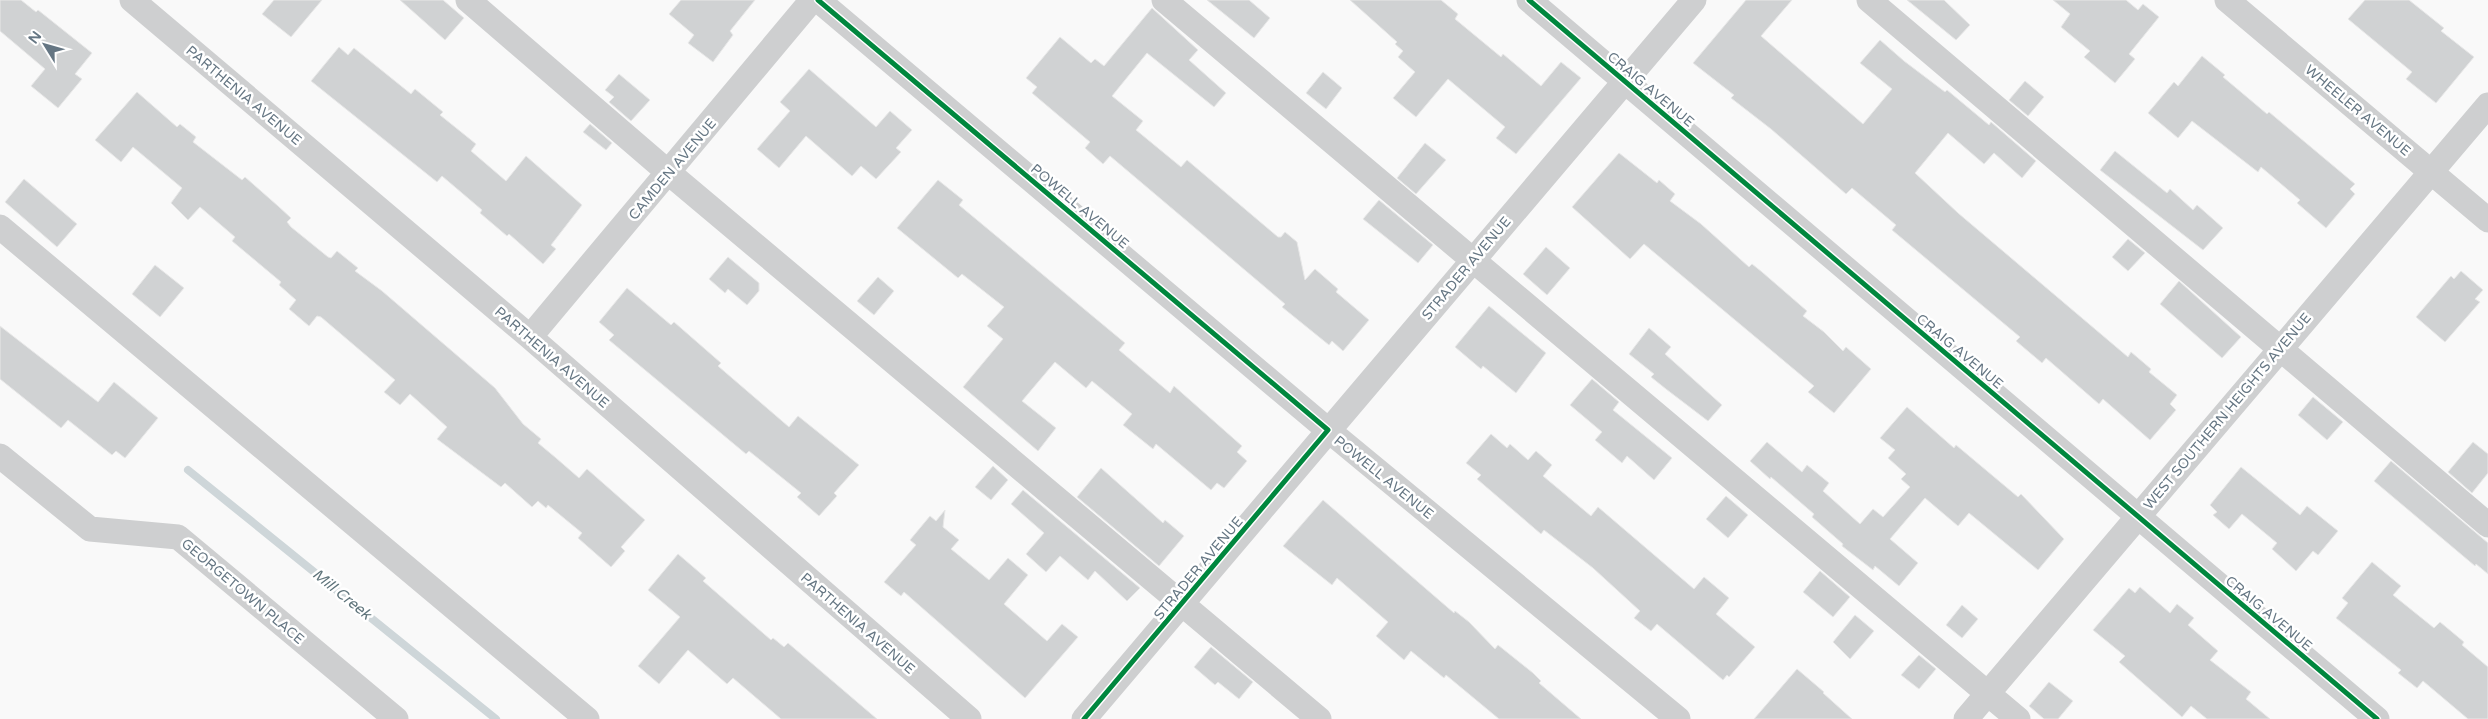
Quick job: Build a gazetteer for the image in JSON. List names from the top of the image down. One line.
{"streets":{"street":["CRAIG AVENUE","PARTHENIA AVENUE","WHEELER AVENUE","CAMDEN AVENUE","POWELL AVENUE","STRADER AVENUE","WEST SOUTHERN HEIGHTS AVENUE","GEORGETOWN PLACE"]},"crossings":[["CRAIG AVENUE","STRADER AVENUE"],["CRAIG AVENUE","WEST SOUTHERN HEIGHTS AVENUE"],["PARTHENIA AVENUE","CAMDEN AVENUE"],["WHEELER AVENUE","WEST SOUTHERN HEIGHTS AVENUE"],["POWELL AVENUE","STRADER AVENUE"]],"water":["Mill Creek"],"north":"top left"}
